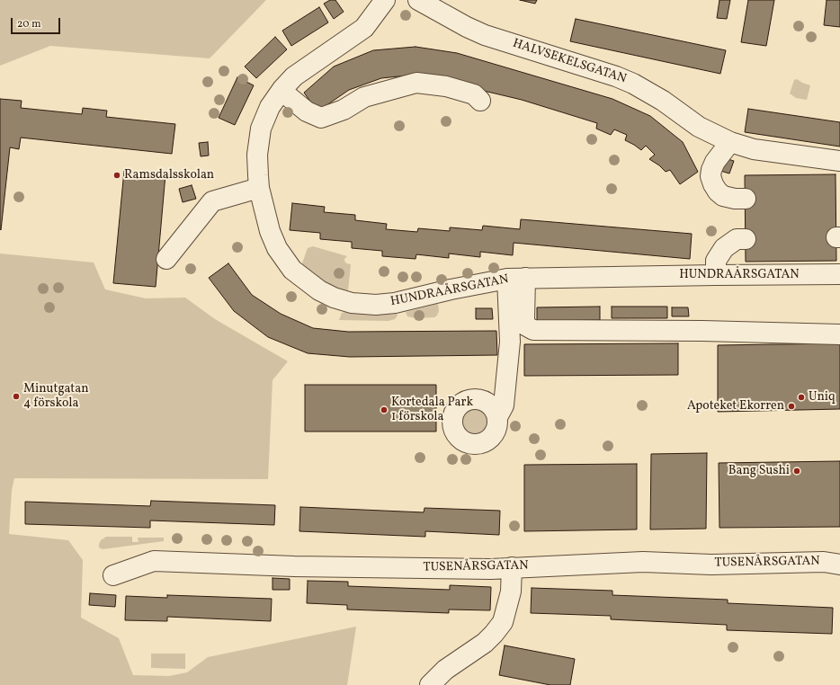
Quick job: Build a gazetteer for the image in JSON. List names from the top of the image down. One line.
{"streets":{"street":["HALVSEKELSGATAN","HUNDRAÅRSGATAN","TUSENÅRSGATAN"]},"places":["Ramsdalsskolan","Minutgatan 4 förskola","Uniq","Apoteket Ekorren","Kortedala Park 1 förskola","Bang Sushi"],"scale_bar":"20 m"}
